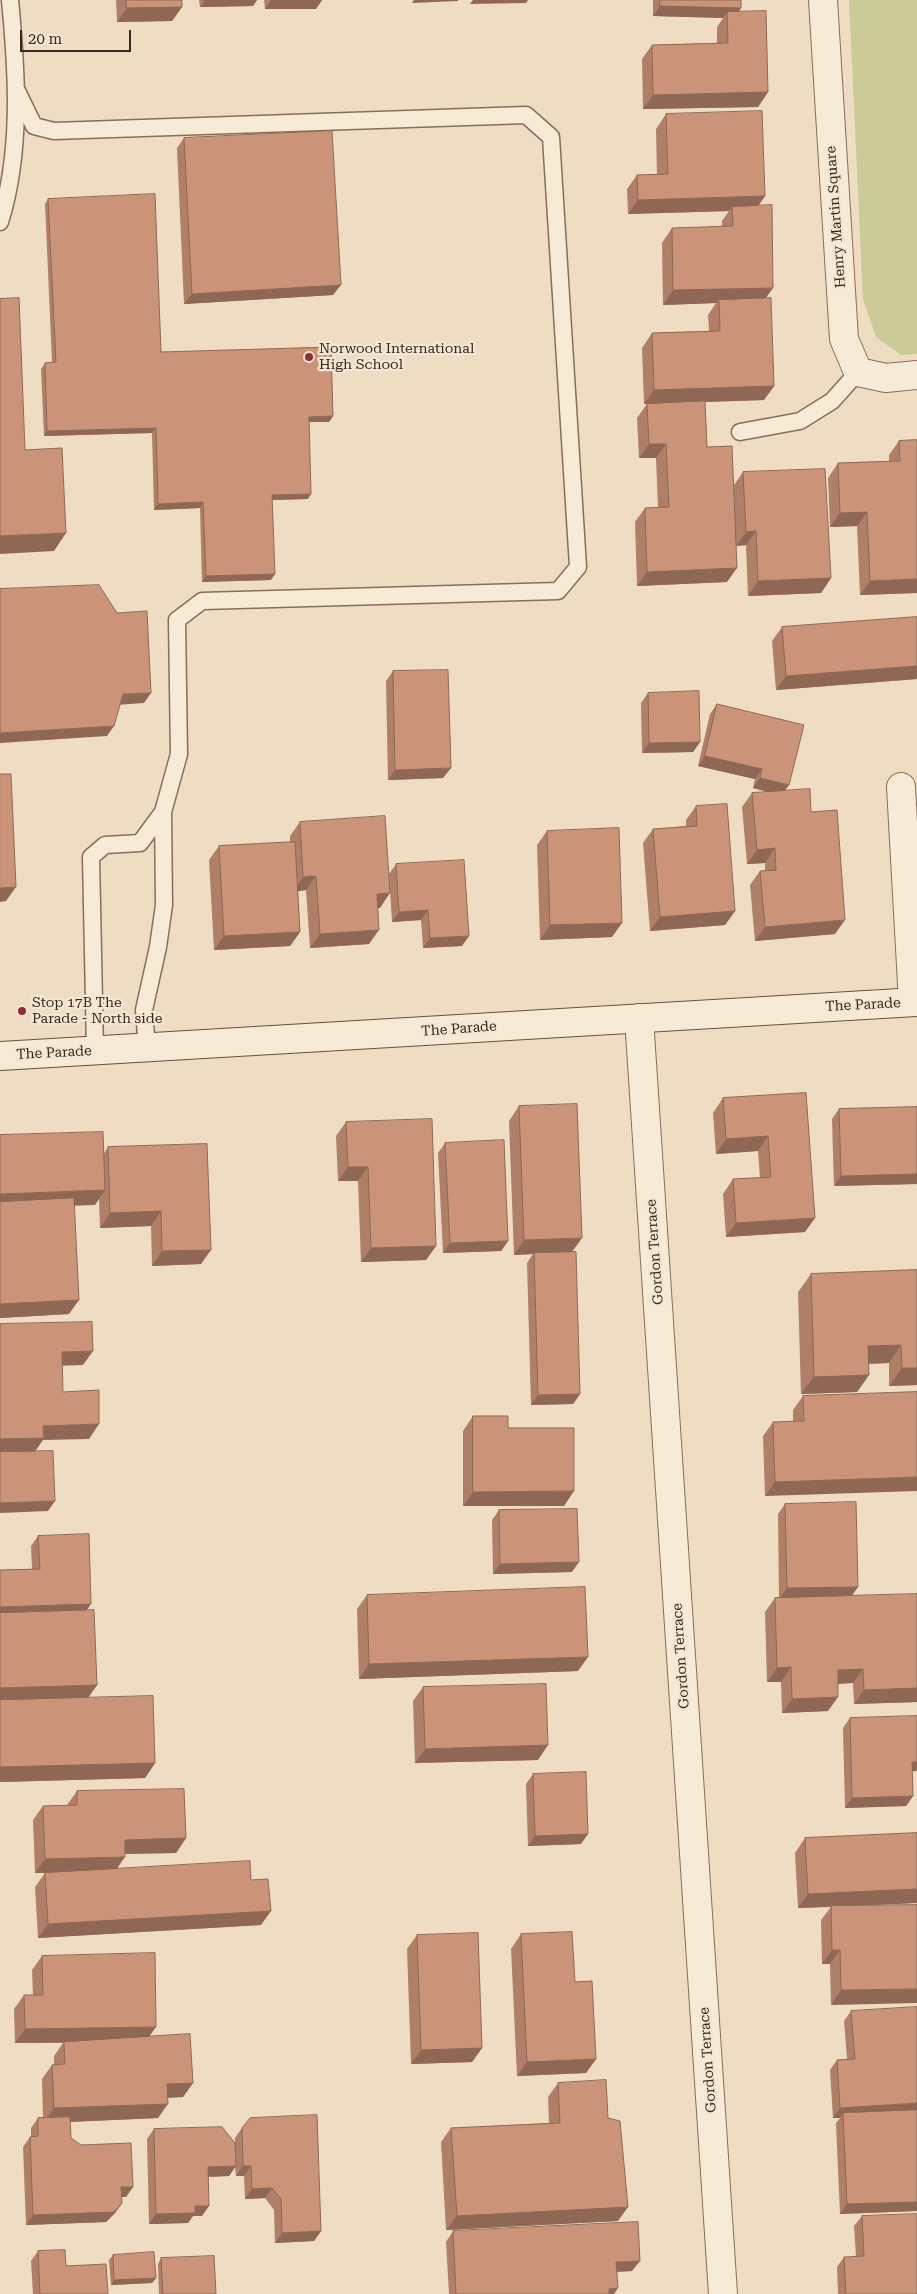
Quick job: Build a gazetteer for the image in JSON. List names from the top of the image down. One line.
{"streets":{"street":["Henry Martin Square","The Parade","Gordon Terrace"]},"crossings":[["The Parade","Gordon Terrace"]],"places":["Norwood International High School","Stop 17B The Parade - North side"],"scale_bar":"20 m"}
